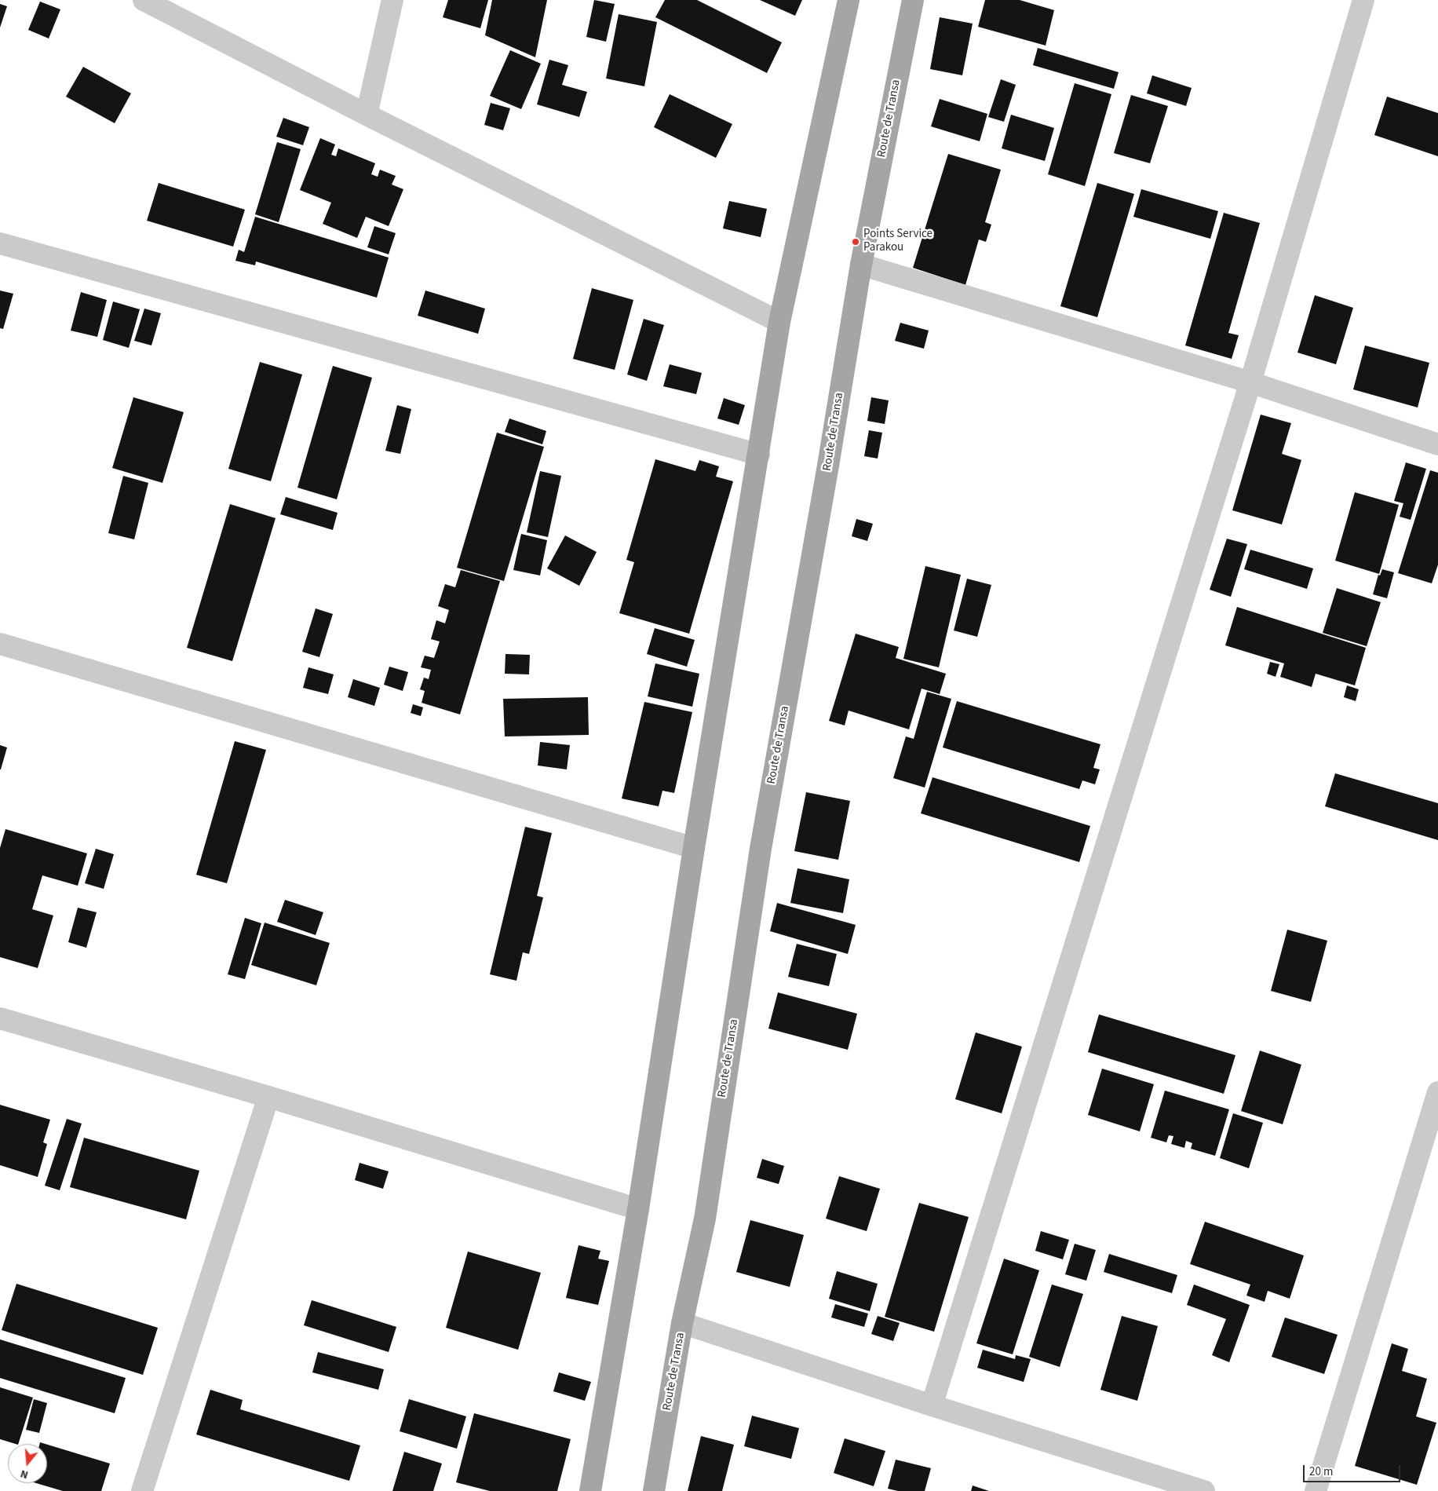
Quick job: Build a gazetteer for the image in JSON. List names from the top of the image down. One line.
{"streets":{"main road":["Route de Transa"]},"places":["Points Service Parakou"],"scale_bar":"20 m","north":"bottom"}
